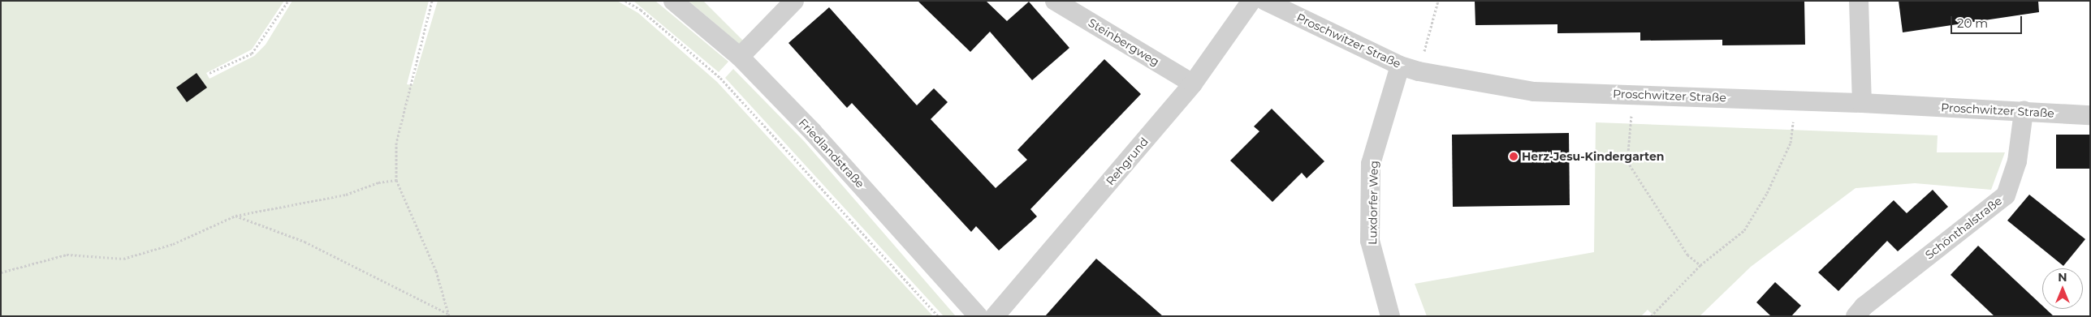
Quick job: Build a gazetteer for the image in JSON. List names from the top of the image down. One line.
{"streets":{"street":["Proschwitzer Straße","Steinbergweg","Friedlandstraße","Rehgrund","Luxdorfer Weg","Schönthalstraße"]},"crossings":[["Proschwitzer Straße","Luxdorfer Weg"],["Proschwitzer Straße","Schönthalstraße"],["Steinbergweg","Rehgrund"]],"places":["Herz-Jesu-Kindergarten"],"scale_bar":"20 m","north":"top"}
